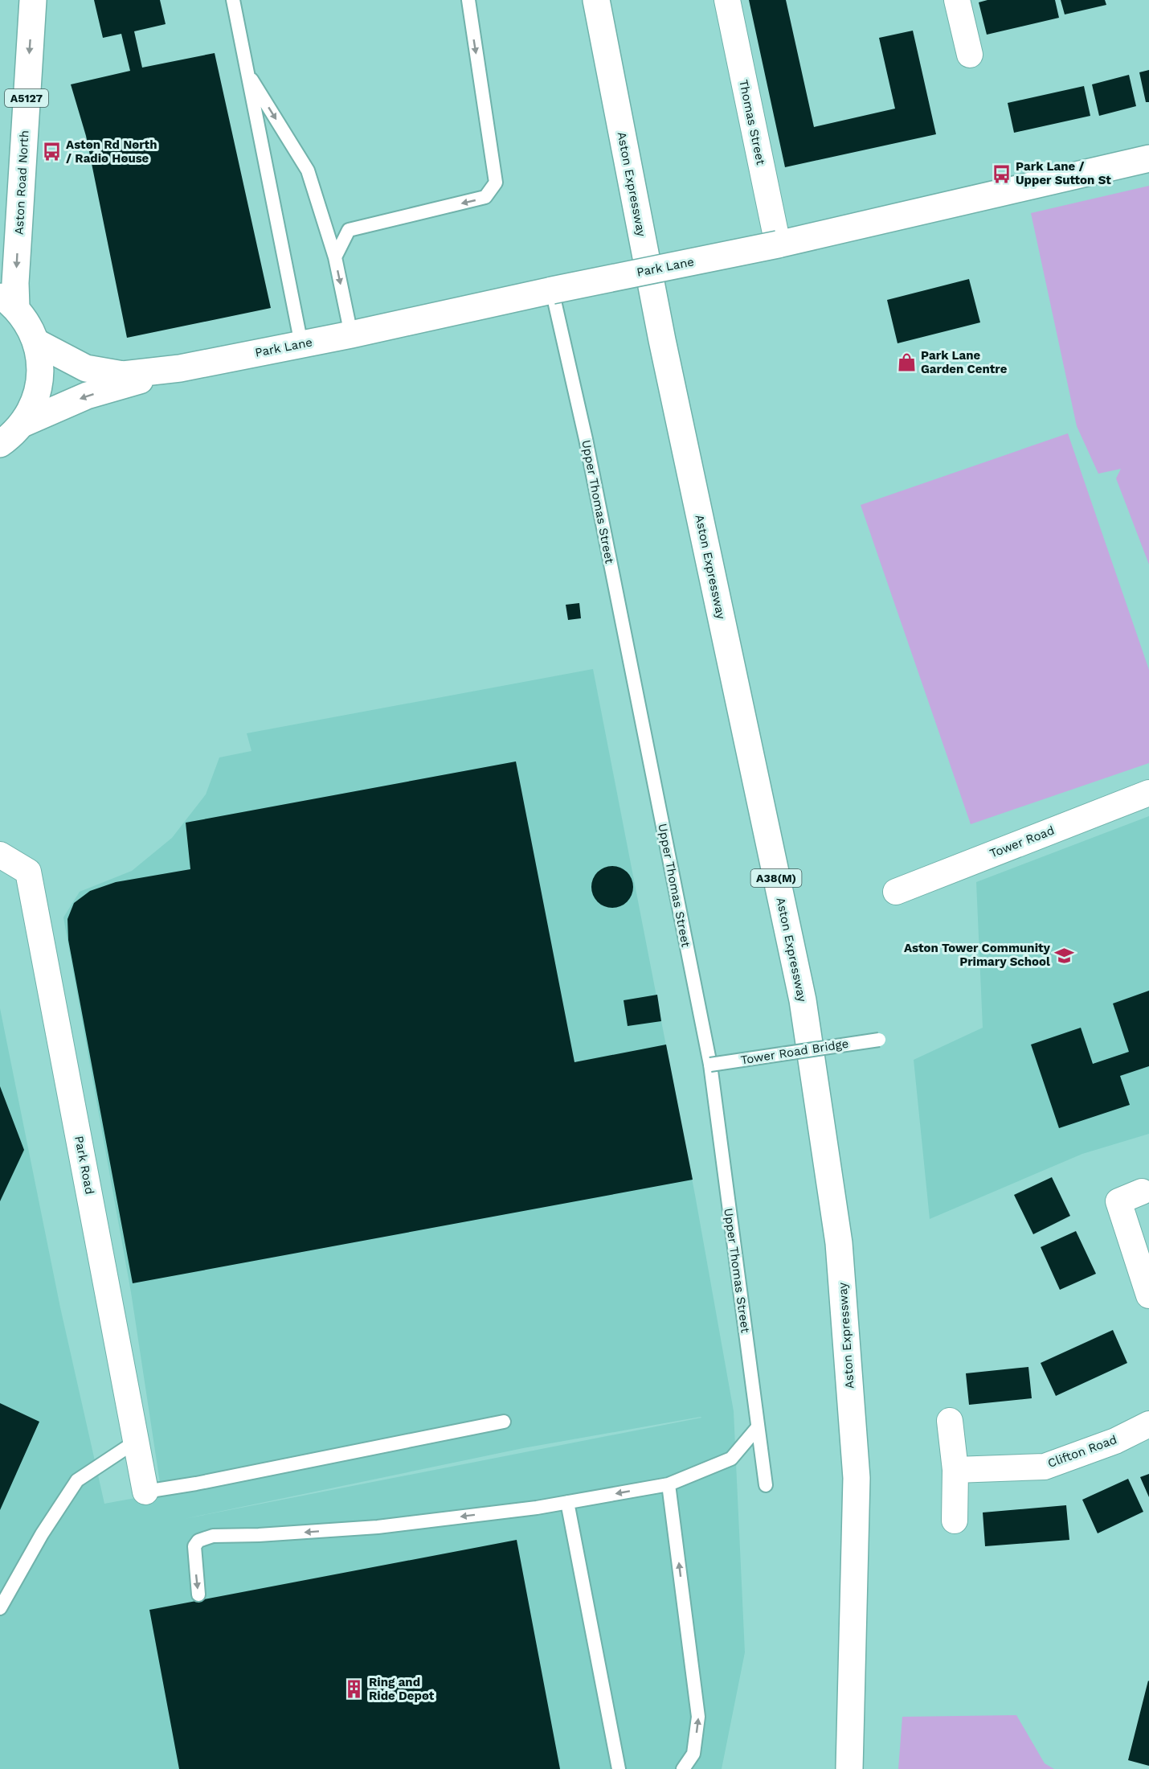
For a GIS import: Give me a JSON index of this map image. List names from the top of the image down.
{
  "streets": {
    "main road": [
      "A5127",
      "Aston Road North",
      "Aston Expressway",
      "Park Lane",
      "A38(M)"
    ],
    "street": [
      "Thomas Street",
      "Tower Road",
      "Park Road",
      "Clifton Road"
    ],
    "lane": ["Upper Thomas Street", "Tower Road Bridge"]
  },
  "crossings": [
    ["Thomas Street", "Park Lane"],
    ["Park Lane", "Upper Thomas Street"],
    ["Upper Thomas Street", "Tower Road Bridge"]
  ],
  "one_way": ["Aston Road North"],
  "places": {
    "bus stop": ["Aston Rd North / Radio House", "Park Lane / Upper Sutton St"],
    "shop": ["Park Lane Garden Centre"],
    "school or university": ["Aston Tower Community Primary School"],
    "building": ["Ring and Ride Depot"]
  }
}
